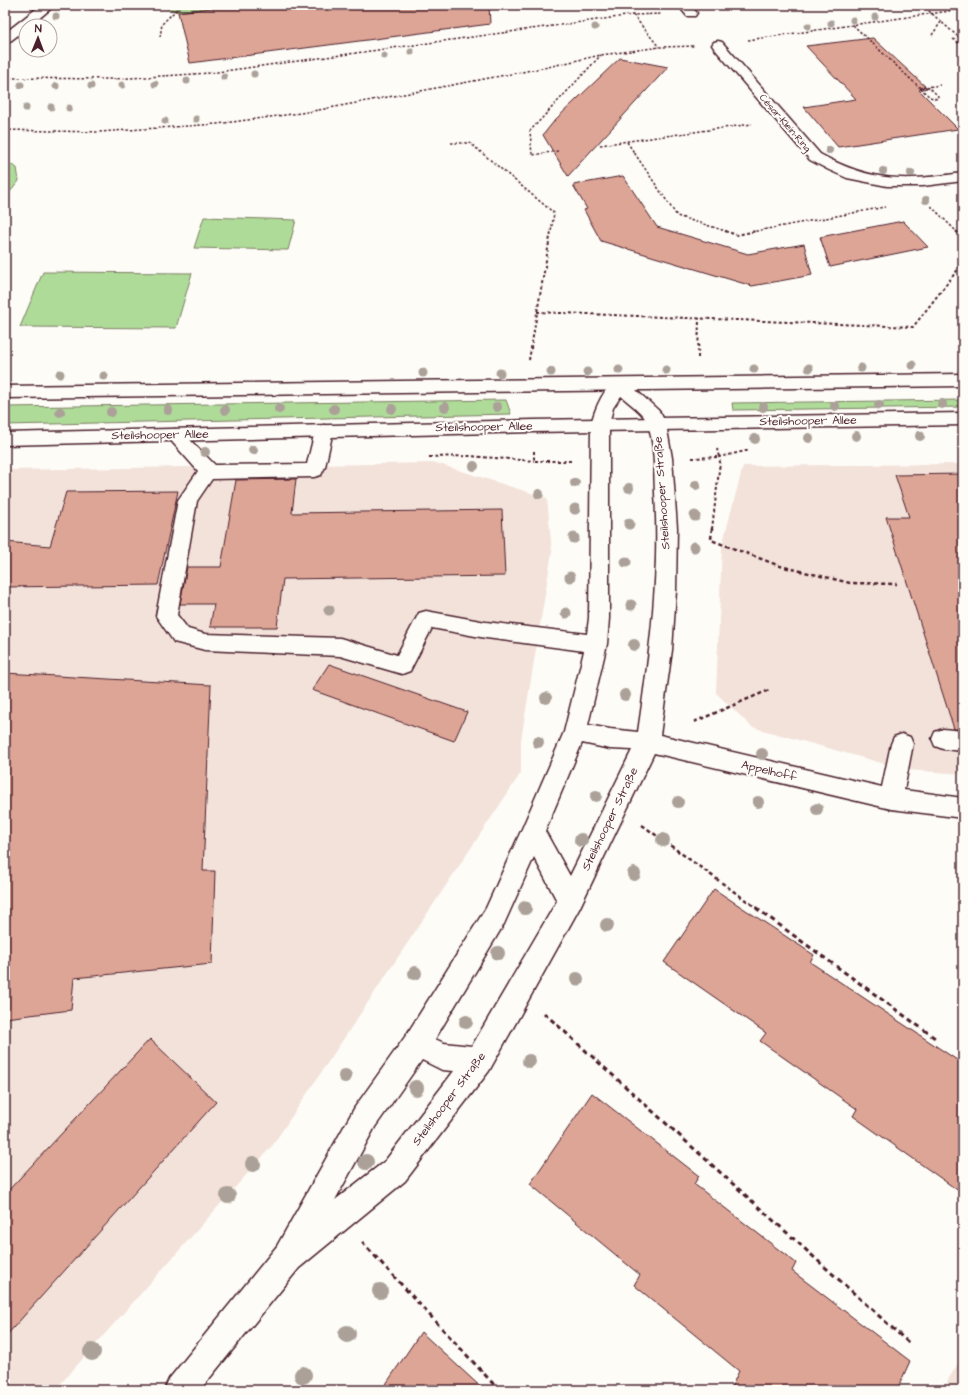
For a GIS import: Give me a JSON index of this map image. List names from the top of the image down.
{
  "streets": {
    "street": [
      "César-Klein-Ring",
      "Steilshooper Allee",
      "Steilshooper Straße",
      "Appelhoff"
    ]
  },
  "crossings": [
    ["Steilshooper Allee", "Steilshooper Straße"],
    ["Steilshooper Straße", "Appelhoff"]
  ],
  "north": "top"
}
